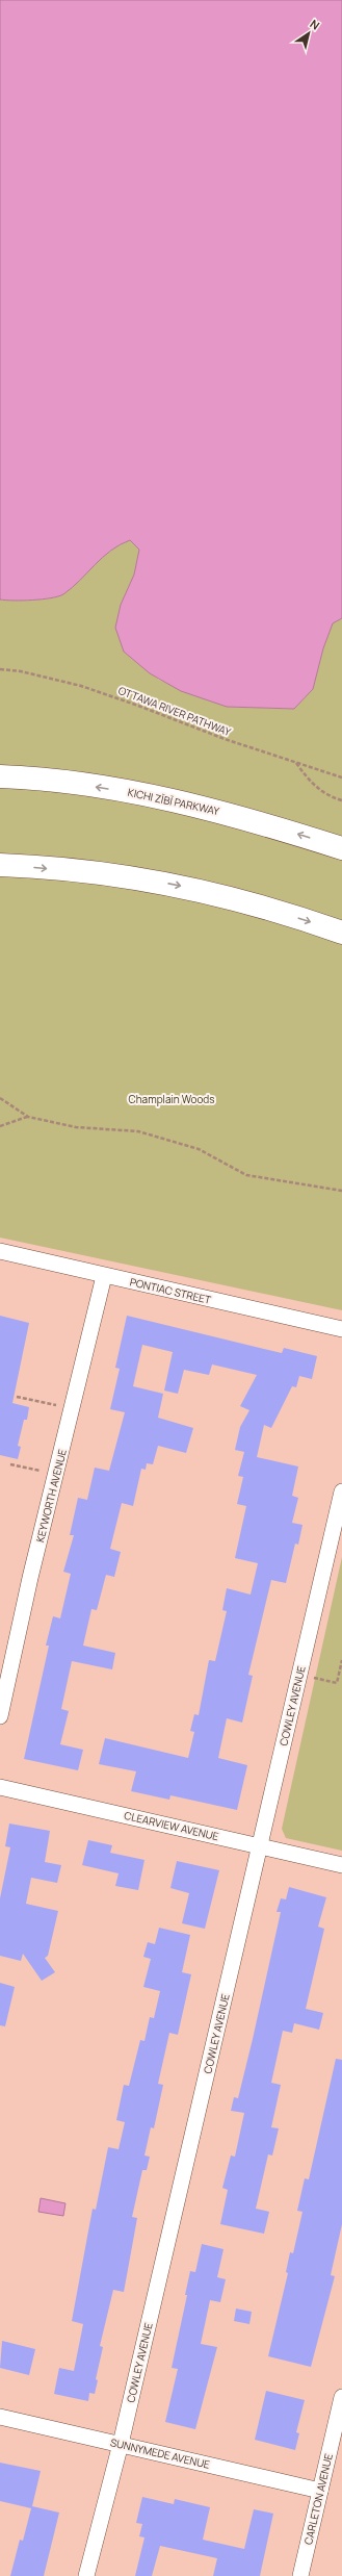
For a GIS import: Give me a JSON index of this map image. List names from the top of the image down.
{
  "streets": {
    "highway": ["KICHI ZĪBĪ PARKWAY"],
    "street": [
      "PONTIAC STREET",
      "KEYWORTH AVENUE",
      "COWLEY AVENUE",
      "CLEARVIEW AVENUE",
      "SUNNYMEDE AVENUE",
      "CARLETON AVENUE"
    ],
    "path": ["OTTAWA RIVER PATHWAY"]
  },
  "crossings": [
    ["PONTIAC STREET", "KEYWORTH AVENUE"],
    ["COWLEY AVENUE", "CLEARVIEW AVENUE"],
    ["COWLEY AVENUE", "SUNNYMEDE AVENUE"],
    ["SUNNYMEDE AVENUE", "CARLETON AVENUE"]
  ],
  "parks": ["Champlain Woods"],
  "north": "top right"
}
